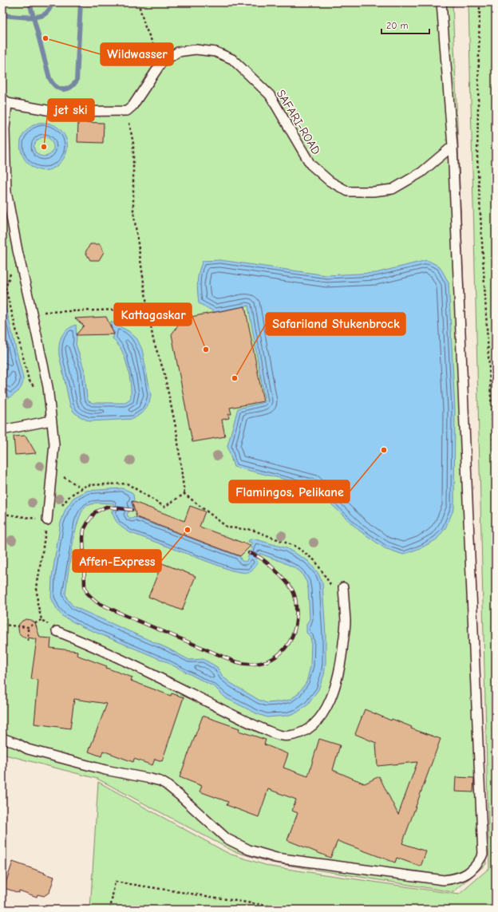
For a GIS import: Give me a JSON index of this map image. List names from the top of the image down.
{
  "streets": {
    "lane": ["SAFARI-ROAD"]
  },
  "places": [
    "Wildwasser",
    "jet ski",
    "Kattagaskar",
    "Safariland Stukenbrock",
    "Flamingos, Pelikane",
    "Affen-Express"
  ],
  "scale_bar": "20 m"
}
